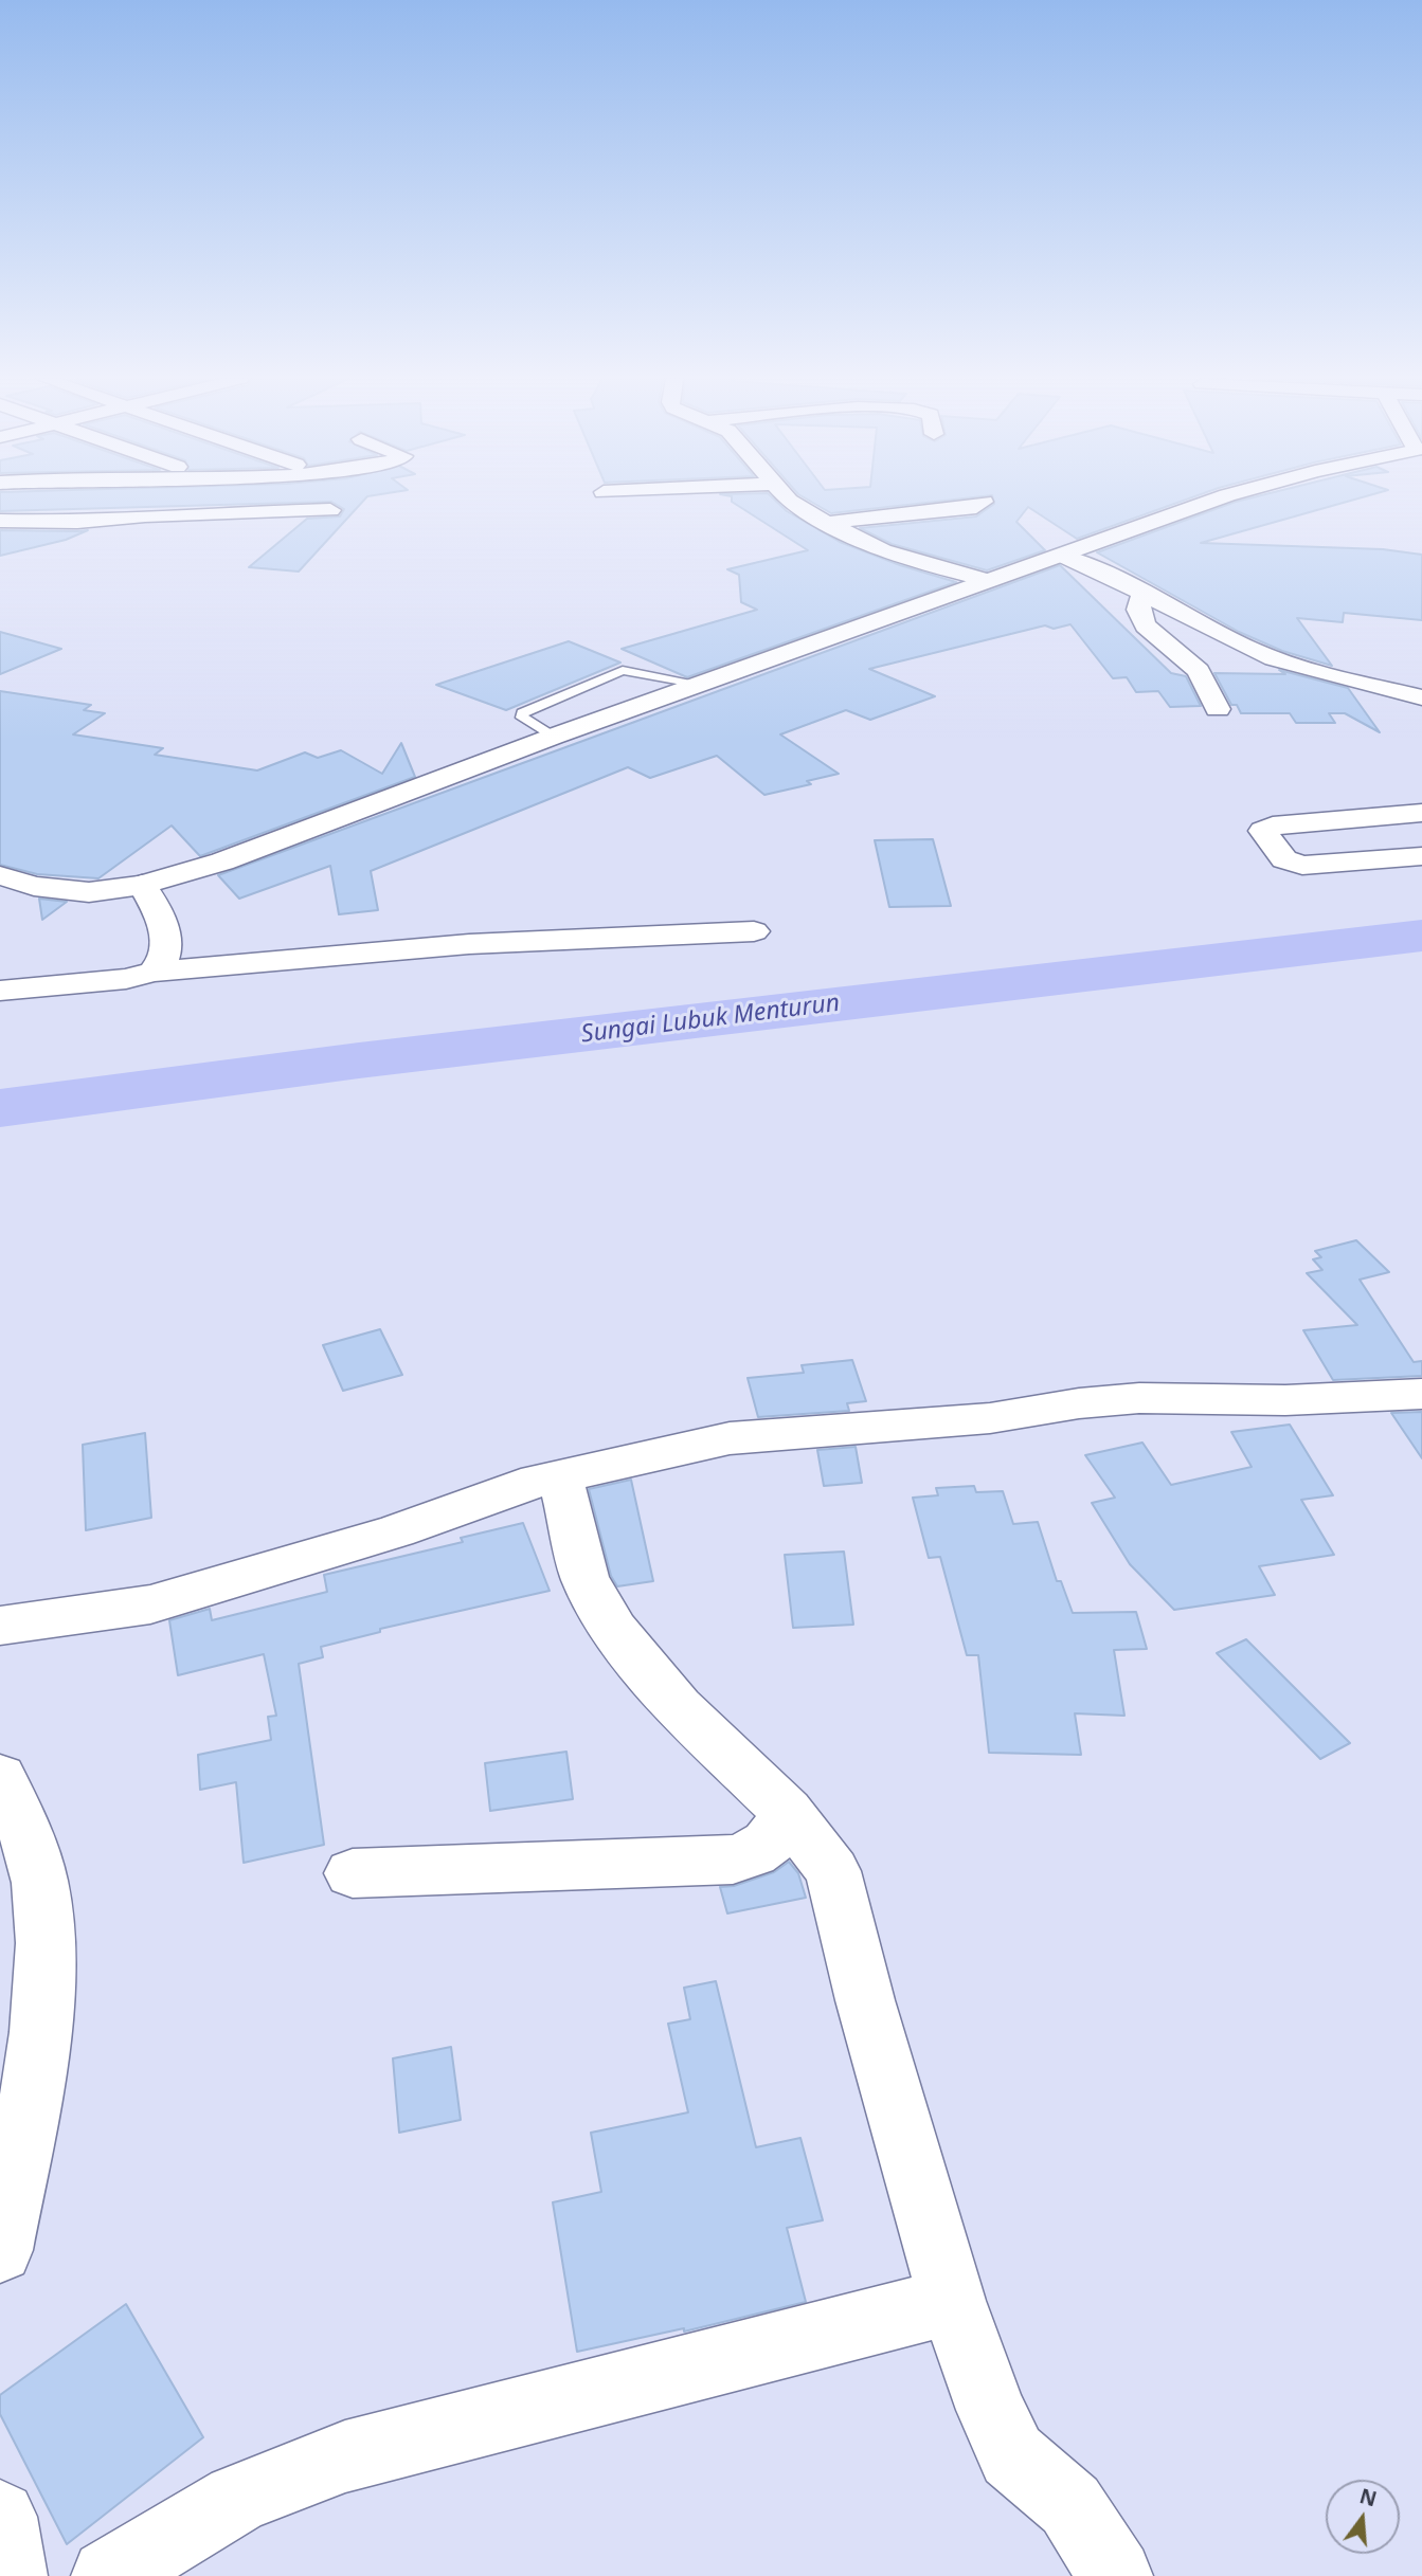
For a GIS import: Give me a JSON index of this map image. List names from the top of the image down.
{
  "water": ["Sungai Lubuk Menturun"],
  "north": "top"
}
